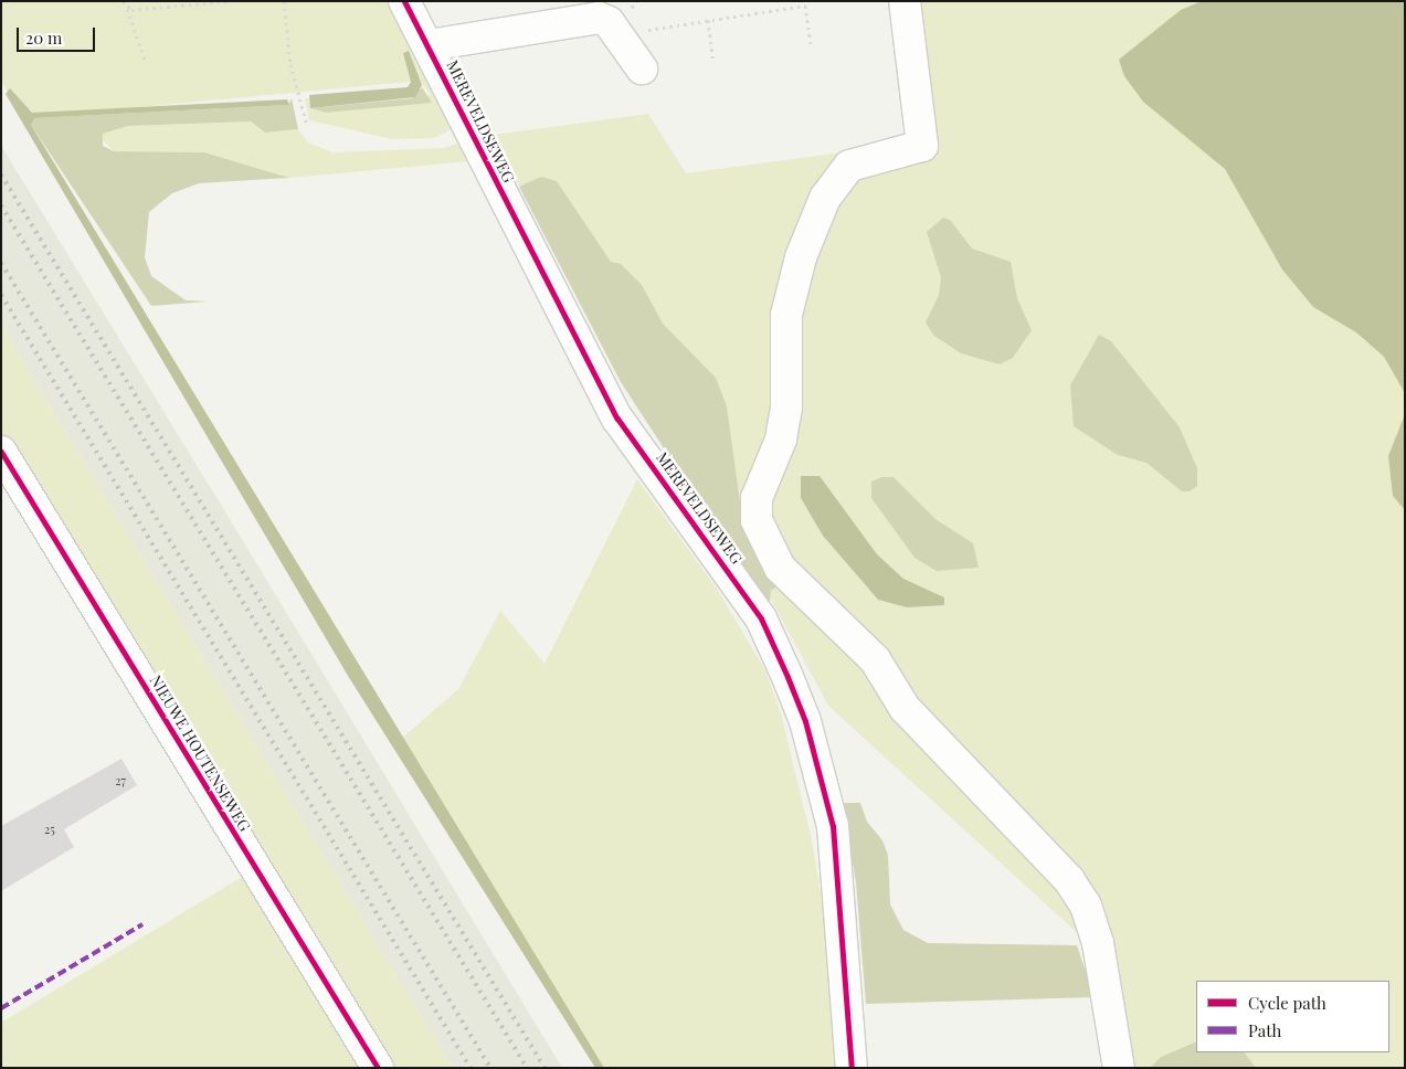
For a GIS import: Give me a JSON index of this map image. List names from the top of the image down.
{
  "streets": {
    "street": ["MEREVELDSEWEG", "NIEUWE HOUTENSEWEG"]
  },
  "house_numbers": ["27", "25"],
  "legend": ["Cycle path", "Path"],
  "scale_bar": "20 m"
}
